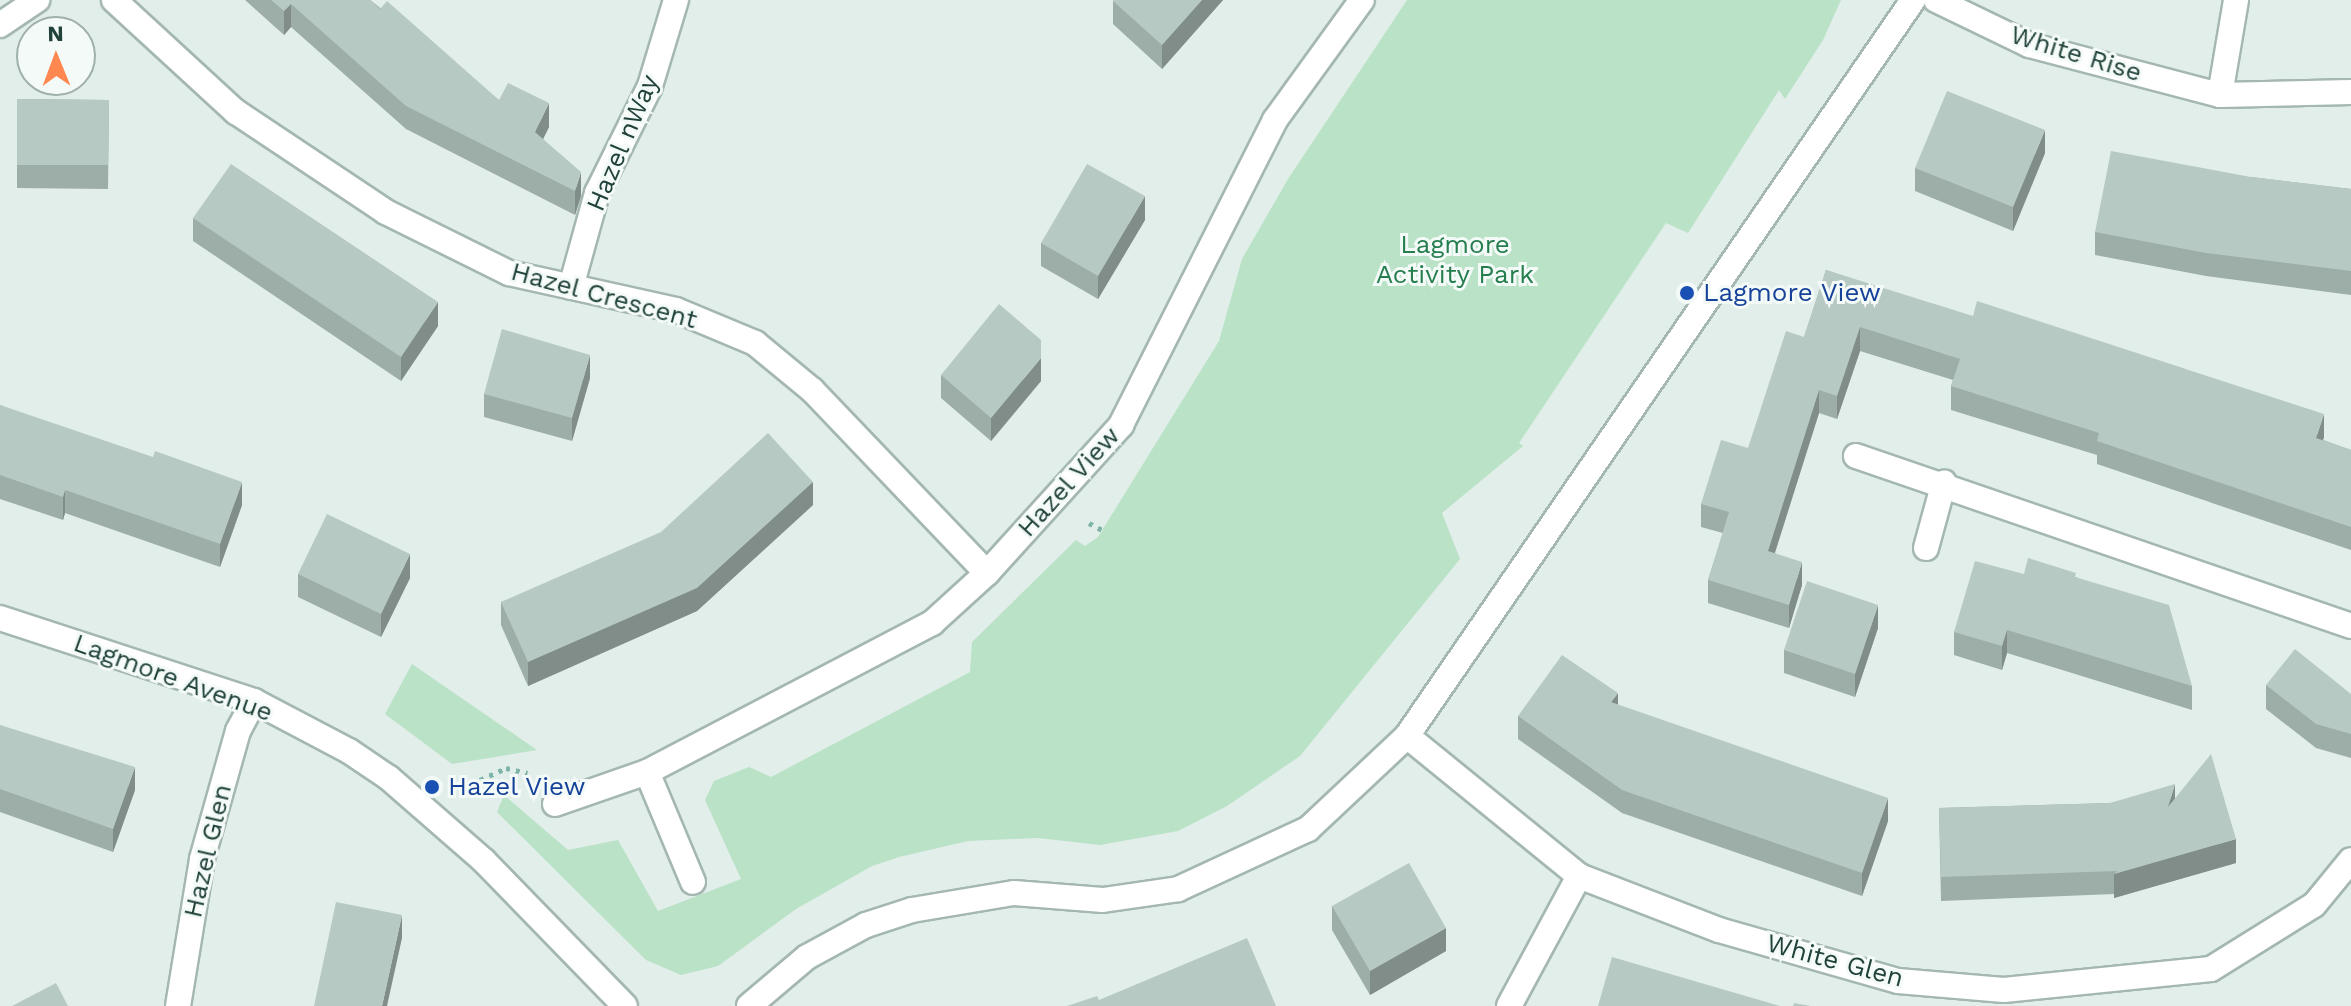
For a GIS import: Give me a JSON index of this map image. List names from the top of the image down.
{
  "streets": {
    "street": [
      "White Rise",
      "Hazel nWay",
      "Hazel Crescent",
      "Hazel View",
      "Lagmore Avenue",
      "Hazel Glen",
      "White Glen"
    ]
  },
  "crossings": [
    ["Hazel nWay", "Hazel Crescent"],
    ["Hazel Crescent", "Hazel View"],
    ["Lagmore Avenue", "Hazel Glen"]
  ],
  "parks": ["Lagmore Activity Park"],
  "places": ["Lagmore View", "Hazel View"],
  "north": "top"
}
